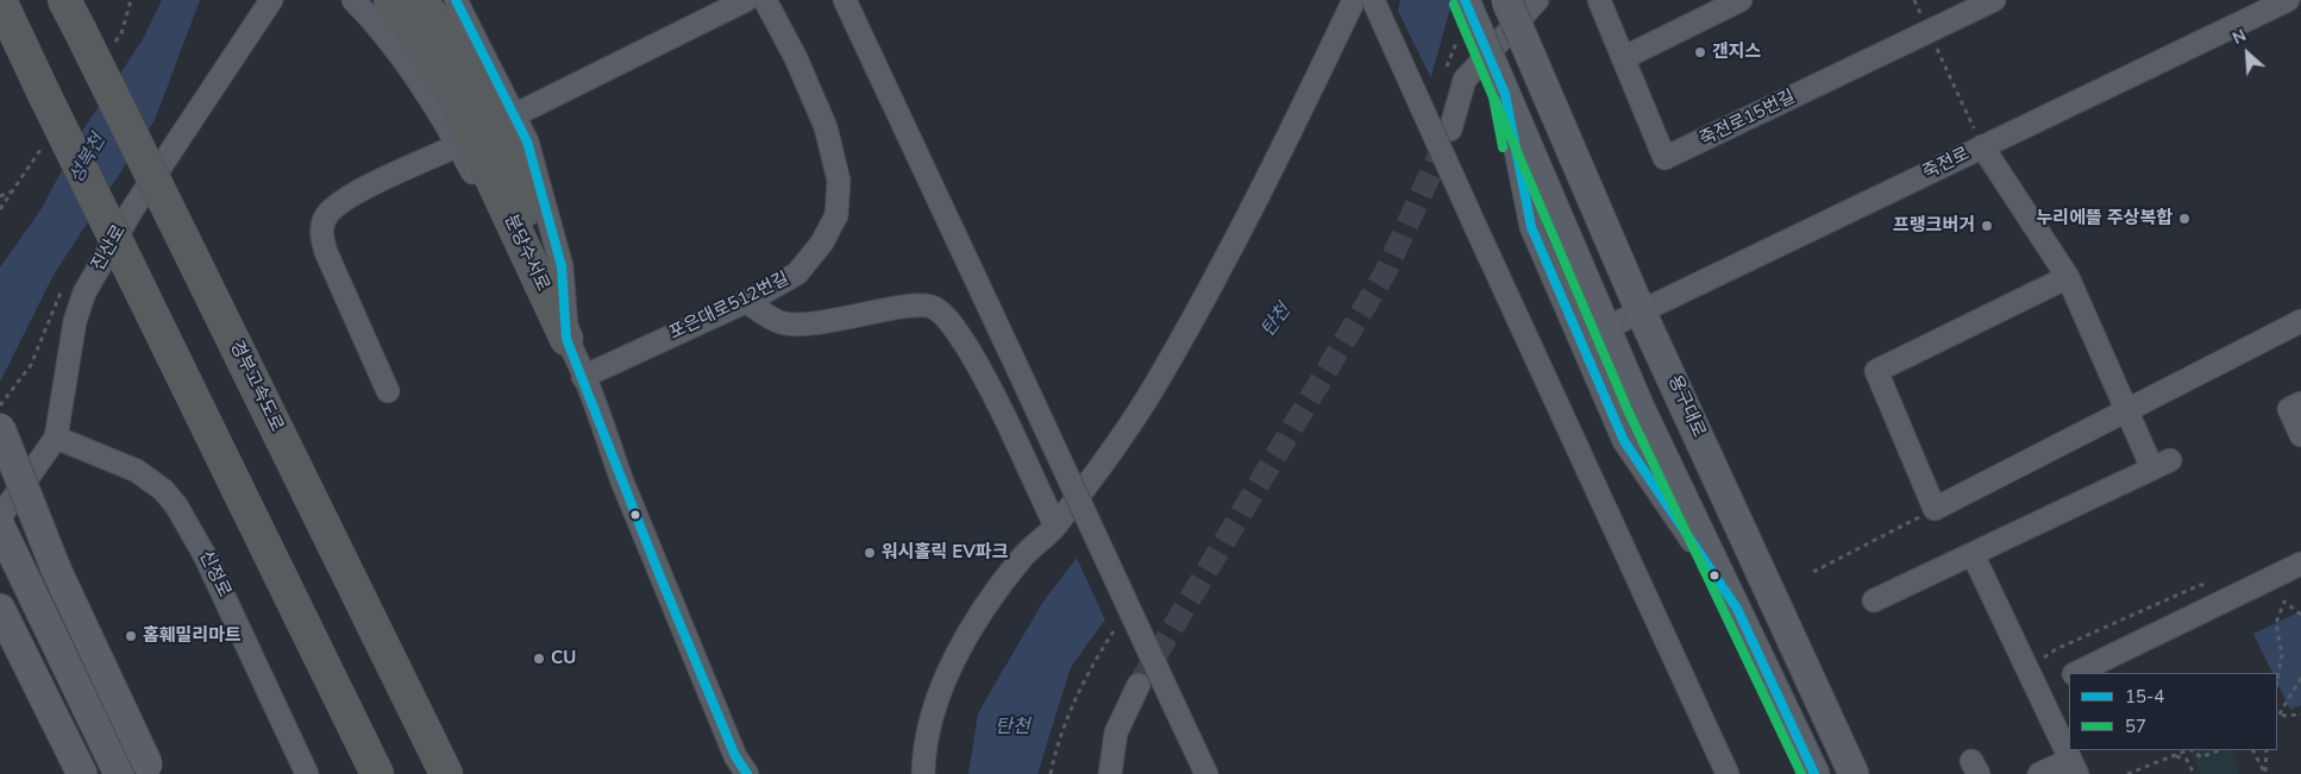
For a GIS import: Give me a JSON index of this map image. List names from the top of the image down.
{
  "streets": {
    "highway": ["분당수서로", "경부고속도로"],
    "main road": ["용구대로"],
    "street": [
      "죽전로15번길",
      "죽전로",
      "진산로",
      "포은대로512번길",
      "신정로"
    ]
  },
  "crossings": [
    ["죽전로", "용구대로"],
    ["진산로", "신정로"]
  ],
  "water": ["성복천", "탄천"],
  "places": [
    "갠지스",
    "누리에뜰 주상복합",
    "프랭크버거",
    "워시홀릭 EV파크",
    "홈훼밀리마트",
    "CU"
  ],
  "lines": ["transit line 15-4", "transit line 57"],
  "legend": ["15-4", "57"],
  "north": "top left"
}
